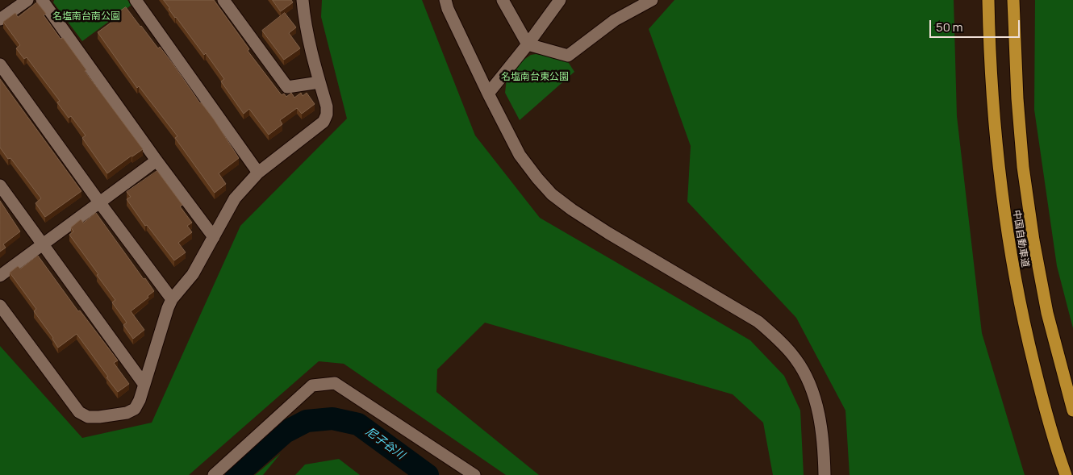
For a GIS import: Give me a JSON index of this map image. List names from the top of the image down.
{
  "streets": {
    "highway": ["中国自動車道"]
  },
  "water": ["尼子谷川"],
  "parks": ["名塩南台南公園", "名塩南台東公園"],
  "scale_bar": "50 m"
}
